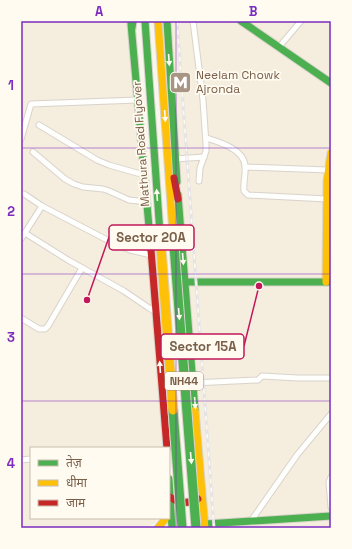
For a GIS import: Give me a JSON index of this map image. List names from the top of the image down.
{
  "streets": {
    "main road": ["Mathura Road Flyover", "NH44"]
  },
  "places": {
    "metro station": ["Neelam Chowk Ajronda"],
    "other": ["Sector 15A", "Sector 20A"]
  },
  "legend": ["तेज़", "धीमा", "जाम"],
  "grid": {
    "columns": ["A", "B"],
    "rows": [
      "1",
      "2",
      "3",
      "4"
    ]
  }
}
